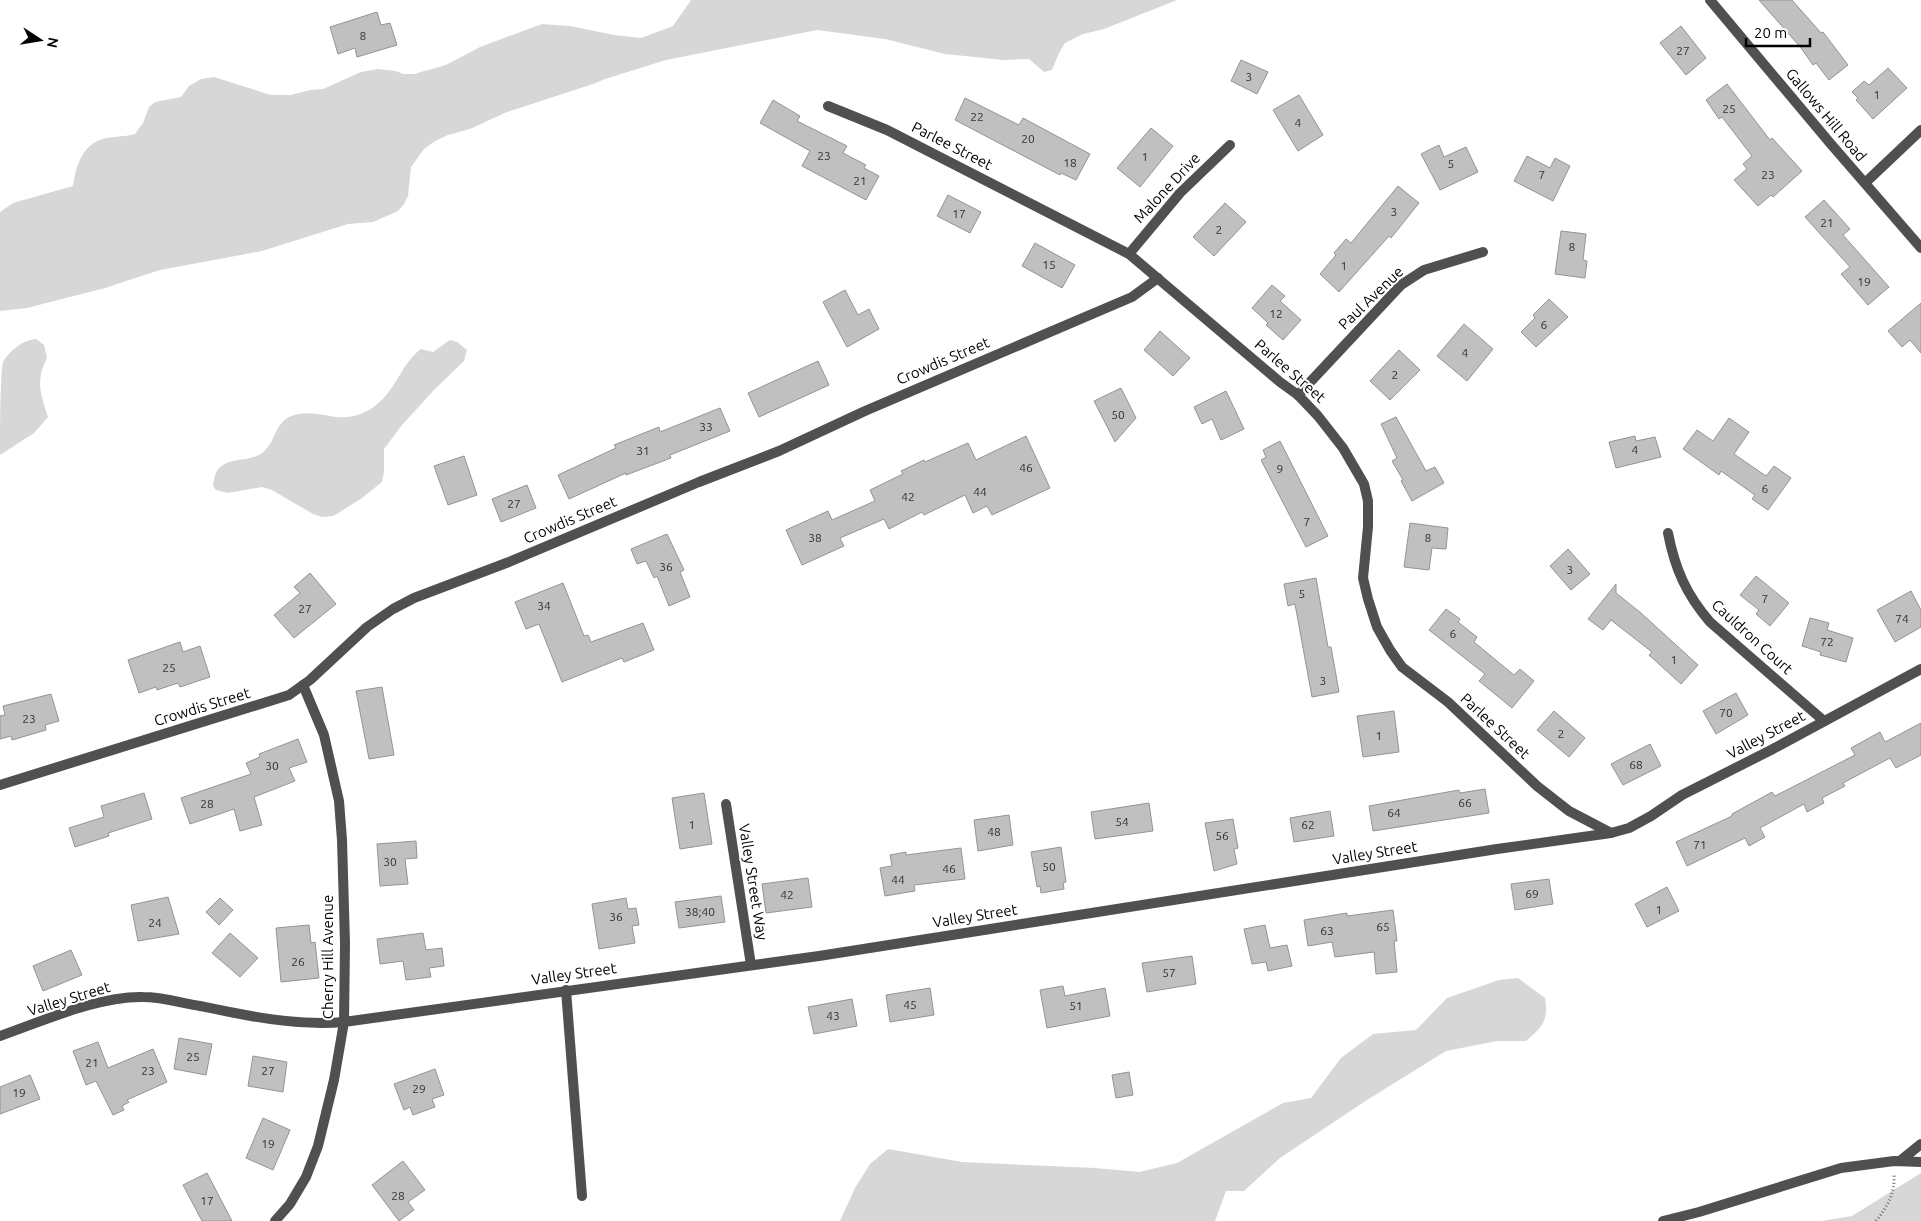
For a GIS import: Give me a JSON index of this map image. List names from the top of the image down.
{
  "streets": {
    "street": [
      "Gallows Hill Road",
      "Parlee Street",
      "Malone Drive",
      "Paul Avenue",
      "Crowdis Street",
      "Cauldron Court",
      "Valley Street",
      "Valley Street Way",
      "Cherry Hill Avenue"
    ]
  },
  "crossings": [
    ["Parlee Street", "Malone Drive"],
    ["Parlee Street", "Paul Avenue"],
    ["Parlee Street", "Crowdis Street"],
    ["Parlee Street", "Valley Street"],
    ["Crowdis Street", "Cherry Hill Avenue"],
    ["Cauldron Court", "Valley Street"],
    ["Valley Street", "Valley Street Way"],
    ["Valley Street", "Cherry Hill Avenue"]
  ],
  "house_numbers": [
    "8",
    "27",
    "3",
    "1",
    "25",
    "22",
    "4",
    "20",
    "23",
    "1",
    "18",
    "5",
    "7",
    "23",
    "21",
    "3",
    "17",
    "21",
    "2",
    "8",
    "15",
    "1",
    "19",
    "12",
    "6",
    "4",
    "2",
    "50",
    "33",
    "4",
    "31",
    "46",
    "9",
    "6",
    "44",
    "42",
    "27",
    "7",
    "38",
    "8",
    "36",
    "3",
    "5",
    "7",
    "34",
    "27",
    "74",
    "6",
    "72",
    "1",
    "25",
    "3",
    "70",
    "23",
    "2",
    "1",
    "68",
    "30",
    "66",
    "28",
    "64",
    "54",
    "1",
    "62",
    "48",
    "56",
    "71",
    "30",
    "50",
    "46",
    "44",
    "69",
    "42",
    "1",
    "38;40",
    "36",
    "24",
    "65",
    "63",
    "26",
    "57",
    "45",
    "51",
    "43",
    "25",
    "21",
    "23",
    "27",
    "29",
    "19",
    "19",
    "28",
    "17"
  ],
  "scale_bar": "20 m",
  "north": "right"
}
